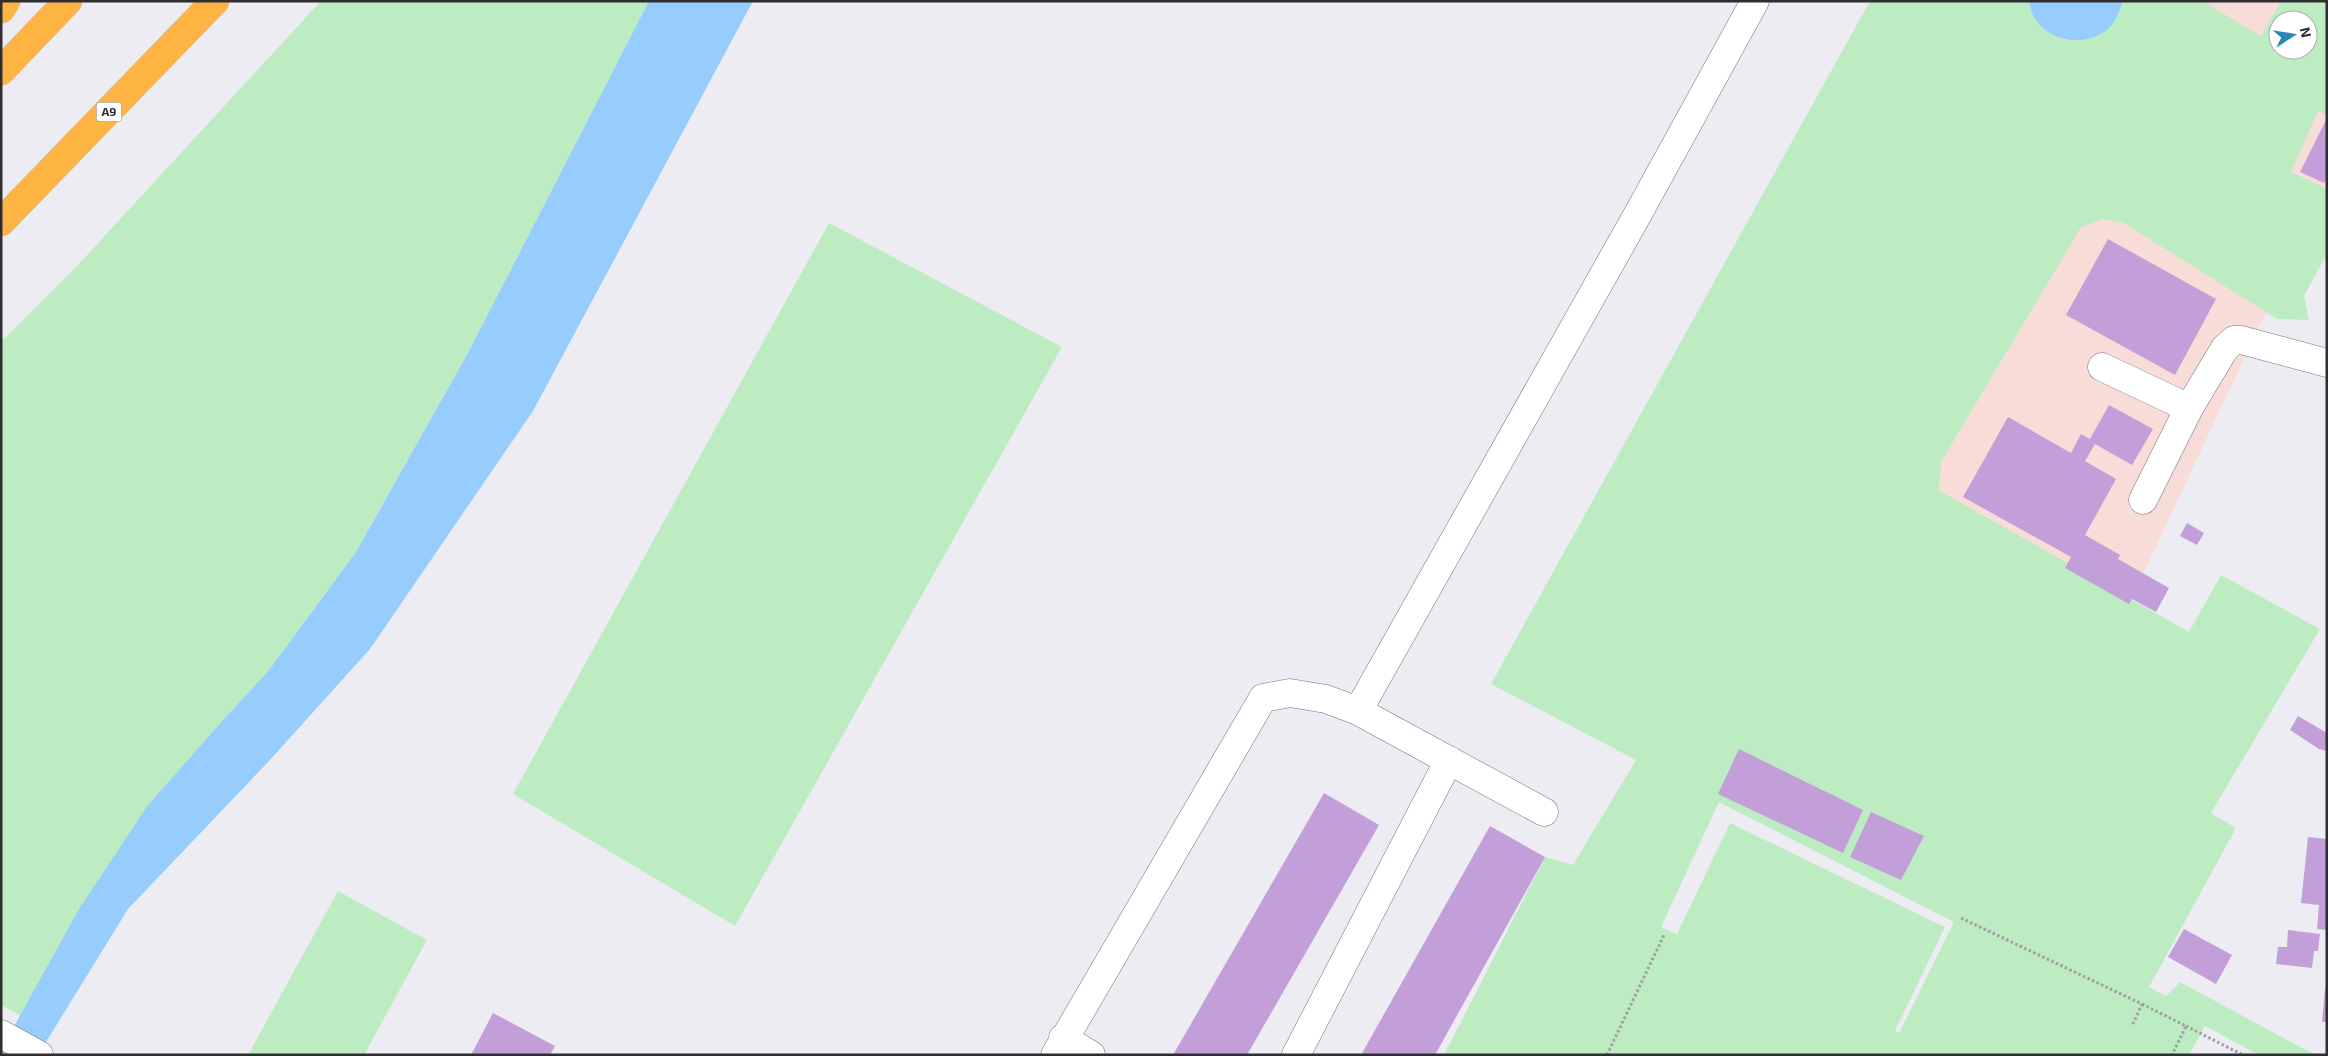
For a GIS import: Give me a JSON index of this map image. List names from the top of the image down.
{
  "streets": {
    "highway": ["A9"]
  },
  "north": "right"
}
